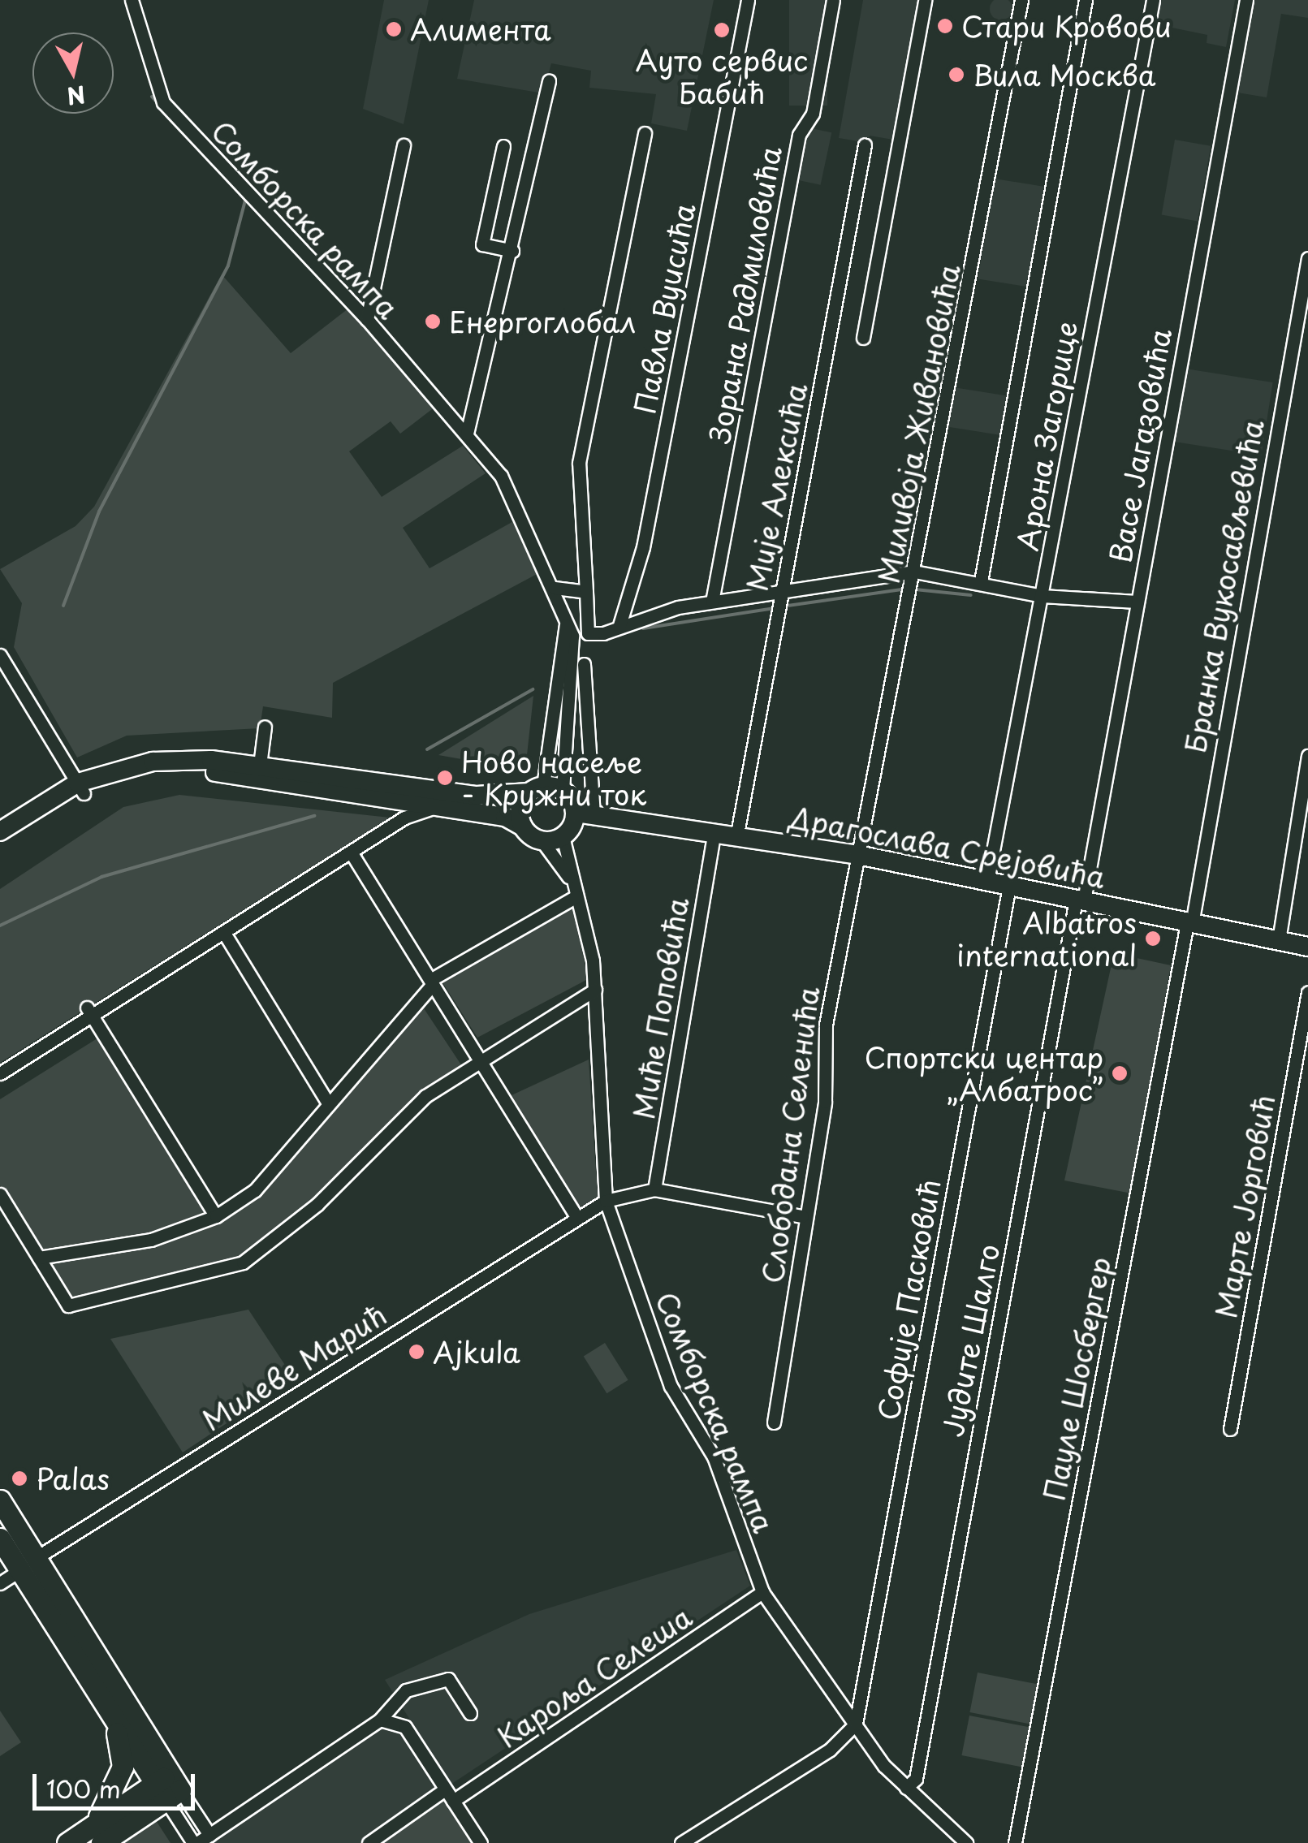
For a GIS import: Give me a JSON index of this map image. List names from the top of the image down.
{
  "streets": {
    "street": [
      "Сомборска рампа",
      "Зорана Радмиловића",
      "Павла Вуисића",
      "Миливоја Живановића",
      "Арона Загорице",
      "Васе Јагазовића",
      "Мије Алексића",
      "Бранка Вукосављевића",
      "Драгослава Срејовића",
      "Миће Поповића",
      "Слободана Селенића",
      "Марте Јорговић",
      "Софије Пасковић",
      "Јудите Шалго",
      "Милеве Марић",
      "Пауле Шосбергер",
      "Кароља Селеша"
    ]
  },
  "crossings": [
    ["Сомборска рампа", "Драгослава Срејовића"],
    ["Сомборска рампа", "Софије Пасковић"],
    ["Сомборска рампа", "Јудите Шалго"],
    ["Сомборска рампа", "Милеве Марић"],
    ["Сомборска рампа", "Кароља Селеша"],
    ["Миливоја Живановића", "Драгослава Срејовића"],
    ["Миливоја Живановића", "Слободана Селенића"],
    ["Арона Загорице", "Драгослава Срејовића"],
    ["Васе Јагазовића", "Драгослава Срејовића"],
    ["Васе Јагазовића", "Јудите Шалго"],
    ["Мије Алексића", "Драгослава Срејовића"],
    ["Бранка Вукосављевића", "Драгослава Срејовића"],
    ["Бранка Вукосављевића", "Пауле Шосбергер"],
    ["Драгослава Срејовића", "Миће Поповића"],
    ["Драгослава Срејовића", "Слободана Селенића"],
    ["Драгослава Срејовића", "Софије Пасковић"],
    ["Драгослава Срејовића", "Јудите Шалго"],
    ["Драгослава Срејовића", "Пауле Шосбергер"],
    ["Миће Поповића", "Милеве Марић"],
    ["Слободана Селенића", "Милеве Марић"]
  ],
  "places": [
    "Стари Кровови",
    "Алимента",
    "Ауто сервис Бабић",
    "Вила Москва",
    "Енергоглобал",
    "Ново насеље - Кружни ток",
    "Albatros international",
    "Спортски центар „Албатрос”",
    "Ajkula",
    "Palas"
  ],
  "scale_bar": "100 m",
  "north": "bottom"
}
